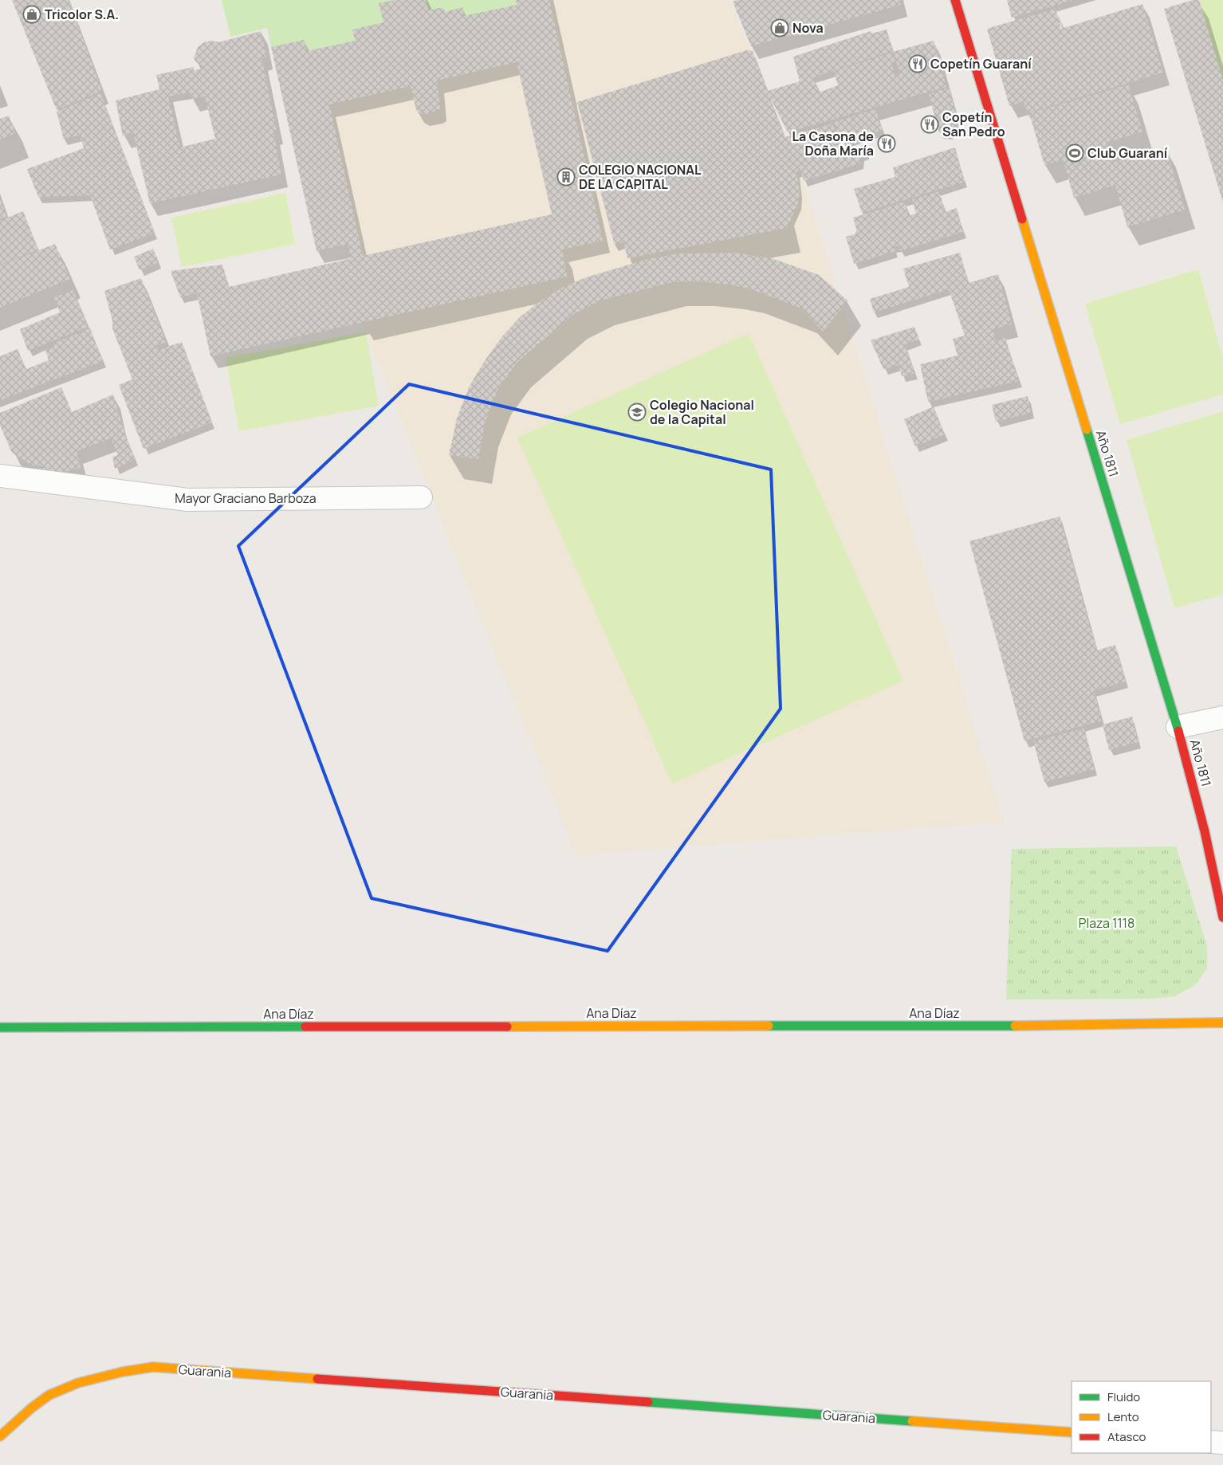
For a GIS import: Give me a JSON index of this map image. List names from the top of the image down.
{
  "streets": {
    "main road": ["Año 1811", "Ana Díaz", "Guarania"],
    "street": ["Mayor Graciano Barboza"]
  },
  "parks": ["Plaza 1118"],
  "places": {
    "shop": ["Tricolor S.A.", "Nova"],
    "restaurant": ["Copetín Guaraní", "Copetín San Pedro", "La Casona de Doña María"],
    "sports": ["Club Guaraní"],
    "building": ["COLEGIO NACIONAL DE LA CAPITAL"],
    "school or university": ["Colegio Nacional de la Capital"]
  },
  "legend": ["Fluido", "Lento", "Atasco"]
}
